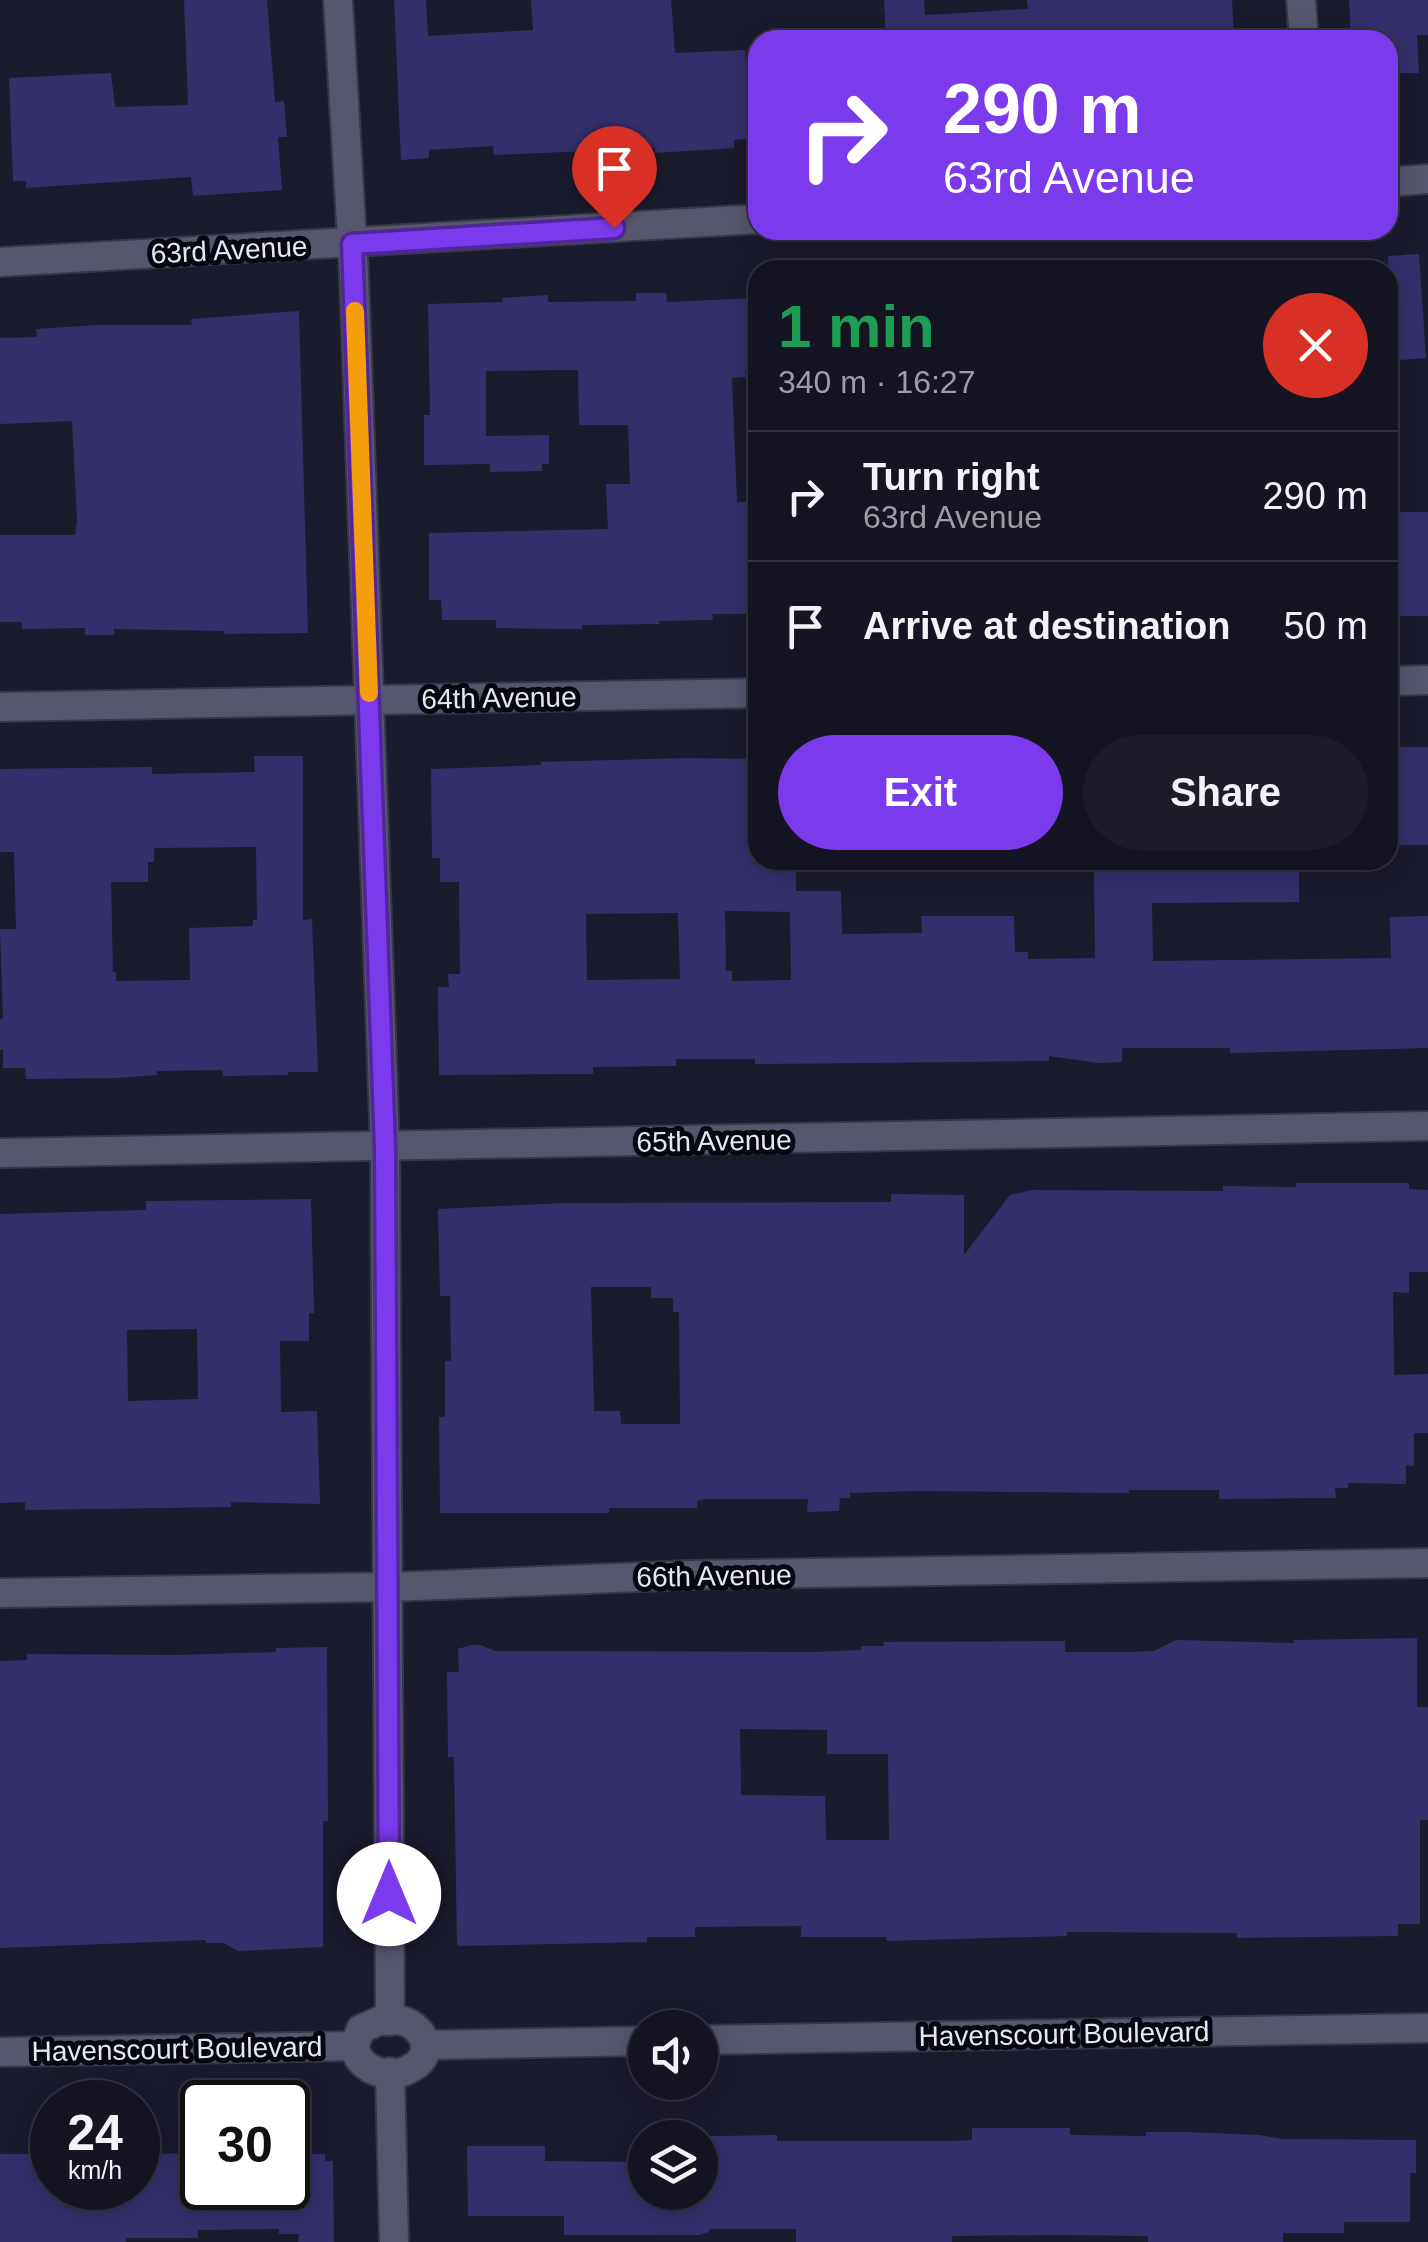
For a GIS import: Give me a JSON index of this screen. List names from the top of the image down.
{
  "streets": {
    "street": [
      "63rd Avenue",
      "64th Avenue",
      "65th Avenue",
      "66th Avenue",
      "Havenscourt Boulevard"
    ]
  },
  "page": {
    "turn": ["290 m", "63rd Avenue"],
    "heading": ["1 min", "340 m · 16:27"],
    "list": [
      {
        "name": "Turn right",
        "note": "63rd Avenue",
        "value": "290 m"
      },
      {
        "name": "Arrive at destination",
        "value": "50 m"
      }
    ],
    "buttons": ["Exit", "Share"],
    "speed": "24 km/h",
    "limit": "30"
  }
}
